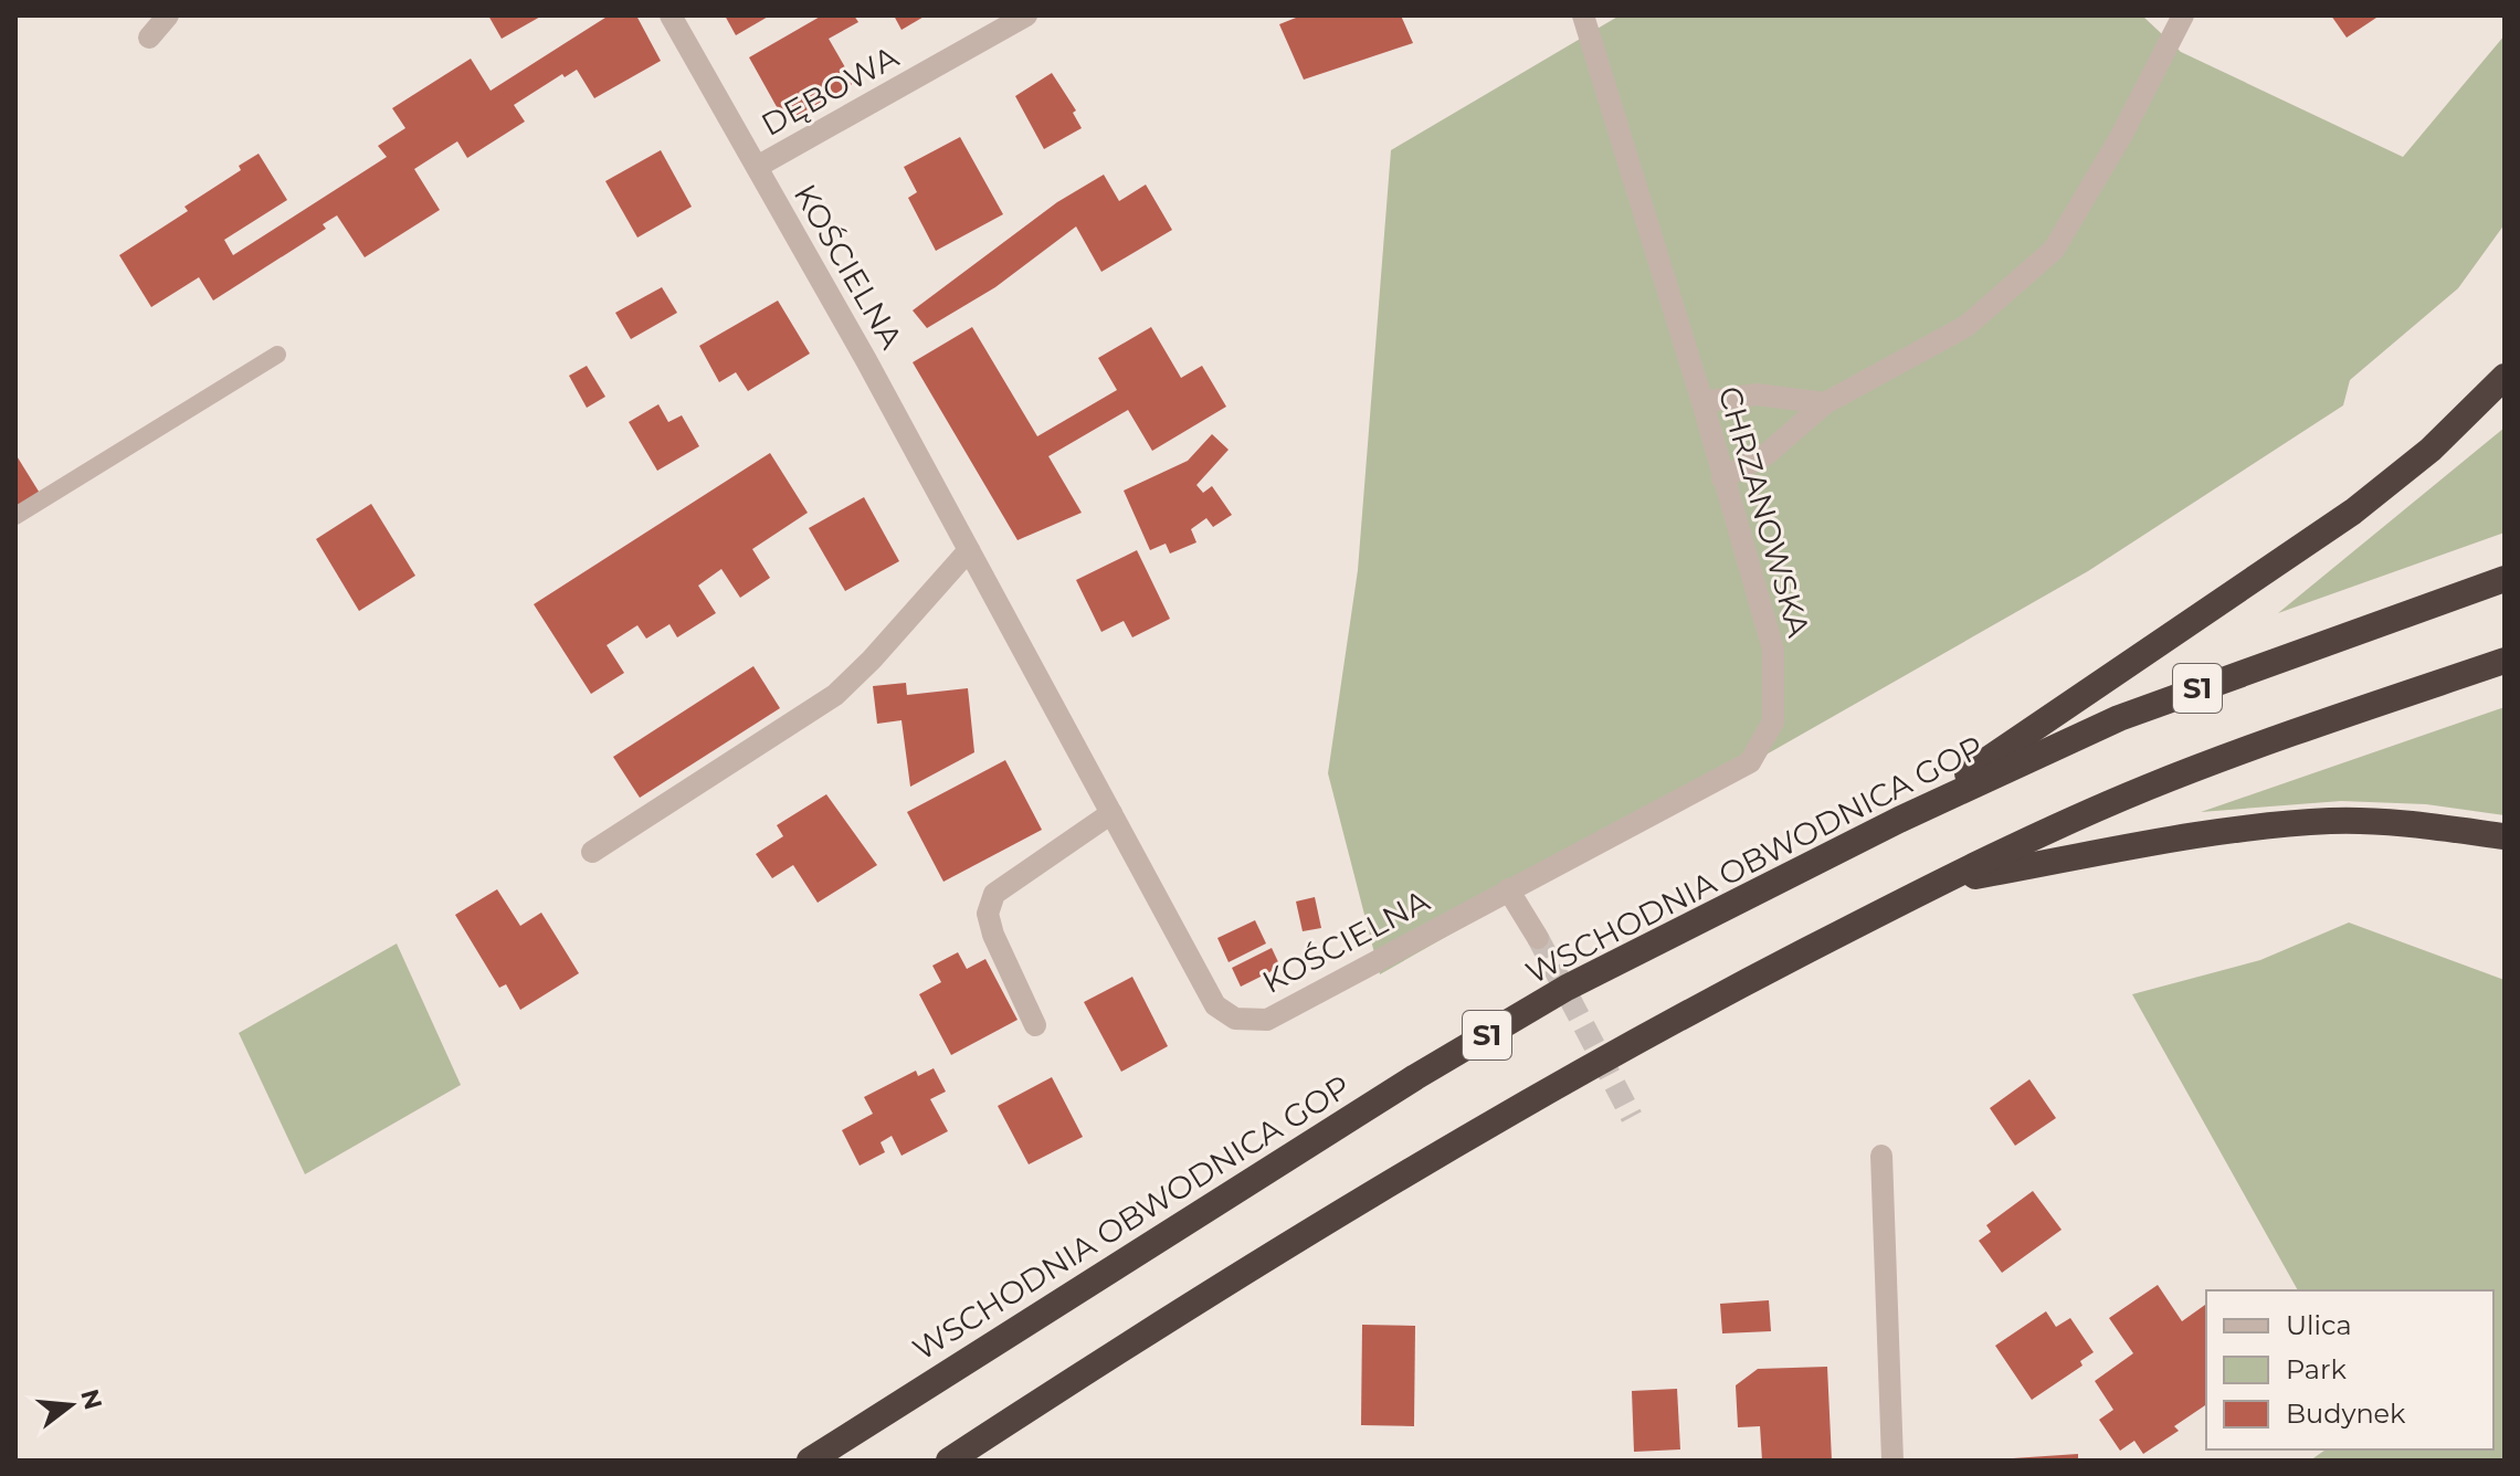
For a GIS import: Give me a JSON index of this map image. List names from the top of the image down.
{
  "streets": {
    "highway": ["S1", "WSCHODNIA OBWODNICA GOP"],
    "street": ["DĘBOWA", "KOŚCIELNA", "CHRZANOWSKA"]
  },
  "crossings": [
    ["DĘBOWA", "KOŚCIELNA"],
    ["KOŚCIELNA", "CHRZANOWSKA"]
  ],
  "legend": ["Ulica", "Park", "Budynek"],
  "north": "right"
}
